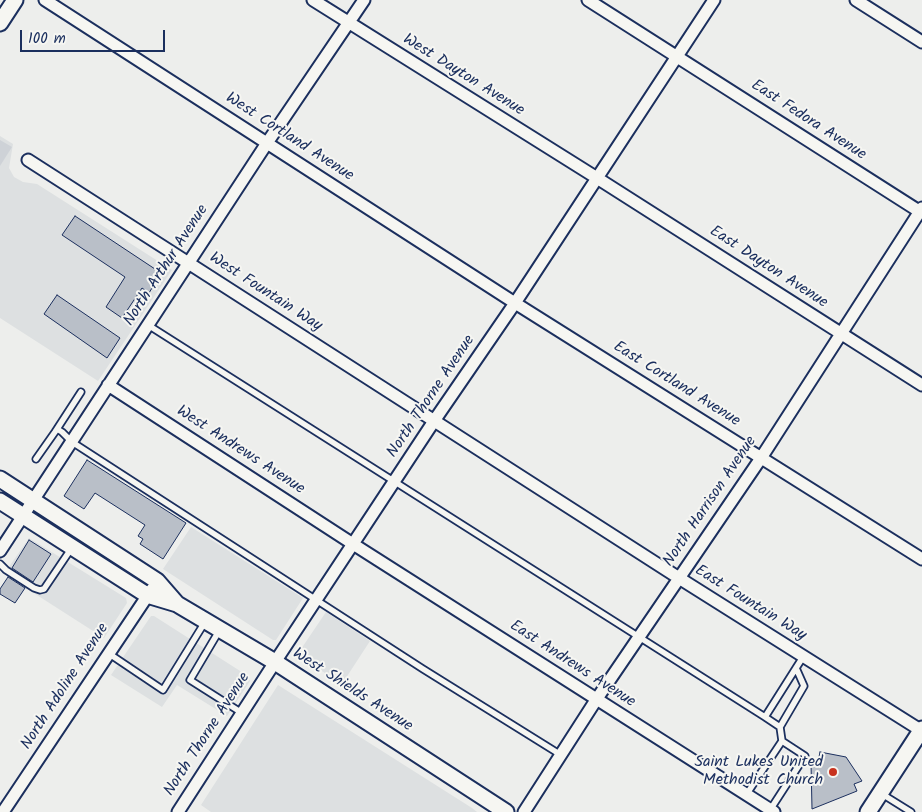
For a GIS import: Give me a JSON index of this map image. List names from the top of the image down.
{
  "streets": {
    "main road": ["West Shields Avenue"],
    "street": [
      "West Dayton Avenue",
      "East Fedora Avenue",
      "West Cortland Avenue",
      "North Arthur Avenue",
      "East Dayton Avenue",
      "West Fountain Way",
      "East Cortland Avenue",
      "North Thorne Avenue",
      "West Andrews Avenue",
      "North Harrison Avenue",
      "East Fountain Way",
      "East Andrews Avenue",
      "North Adoline Avenue"
    ]
  },
  "crossings": [
    ["West Dayton Avenue", "North Arthur Avenue"],
    ["West Dayton Avenue", "East Dayton Avenue"],
    ["West Dayton Avenue", "North Thorne Avenue"],
    ["East Fedora Avenue", "North Thorne Avenue"],
    ["East Fedora Avenue", "North Harrison Avenue"],
    ["West Cortland Avenue", "North Arthur Avenue"],
    ["West Cortland Avenue", "East Cortland Avenue"],
    ["West Cortland Avenue", "North Thorne Avenue"],
    ["North Arthur Avenue", "West Fountain Way"],
    ["North Arthur Avenue", "West Andrews Avenue"],
    ["North Arthur Avenue", "West Shields Avenue"],
    ["East Dayton Avenue", "North Thorne Avenue"],
    ["East Dayton Avenue", "North Harrison Avenue"],
    ["West Fountain Way", "North Thorne Avenue"],
    ["West Fountain Way", "East Fountain Way"],
    ["East Cortland Avenue", "North Thorne Avenue"],
    ["East Cortland Avenue", "North Harrison Avenue"],
    ["North Thorne Avenue", "West Andrews Avenue"],
    ["North Thorne Avenue", "East Fountain Way"],
    ["North Thorne Avenue", "East Andrews Avenue"],
    ["North Thorne Avenue", "West Shields Avenue"],
    ["West Andrews Avenue", "East Andrews Avenue"],
    ["North Harrison Avenue", "East Fountain Way"],
    ["North Harrison Avenue", "East Andrews Avenue"],
    ["North Adoline Avenue", "West Shields Avenue"]
  ],
  "places": ["Saint Lukes United Methodist Church"],
  "scale_bar": "100 m"
}
